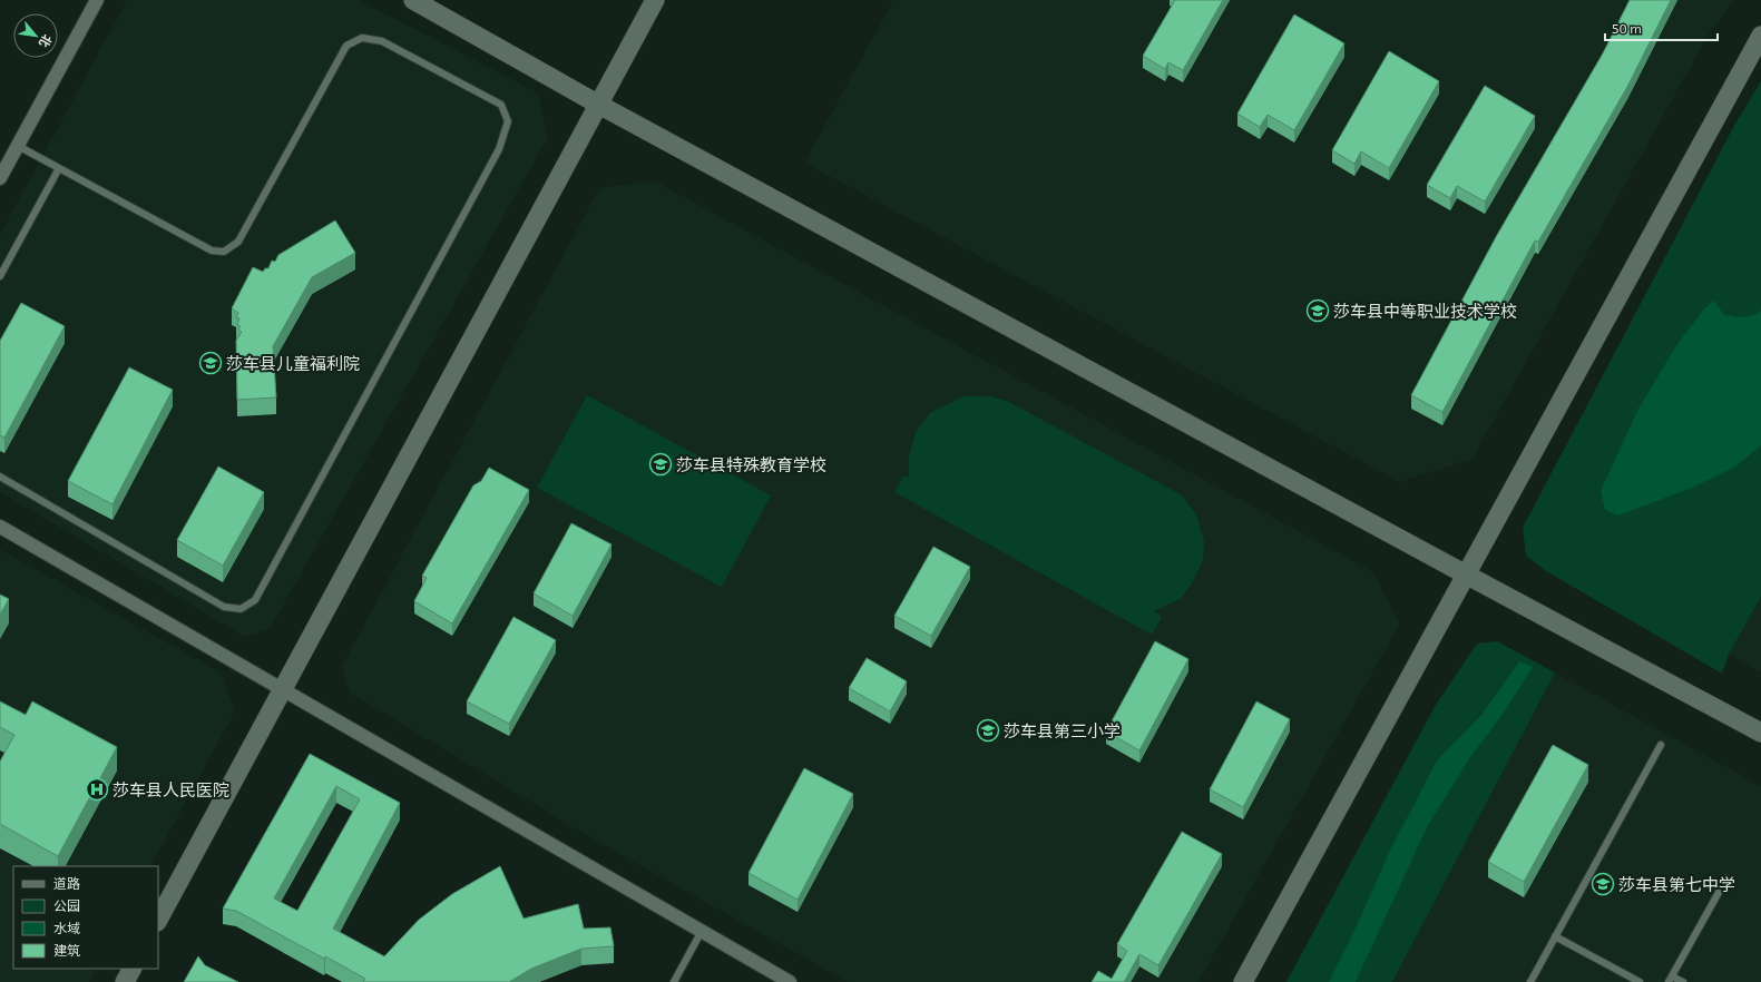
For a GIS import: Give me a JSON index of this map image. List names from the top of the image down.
{
  "places": {
    "school or university": [
      "莎车县中等职业技术学校",
      "莎车县儿童福利院",
      "莎车县特殊教育学校",
      "莎车县第三小学",
      "莎车县第七中学"
    ],
    "hospital": ["莎车县人民医院"]
  },
  "legend": [
    "道路",
    "公园",
    "水域",
    "建筑"
  ],
  "scale_bar": "50 m",
  "north": "bottom right"
}
